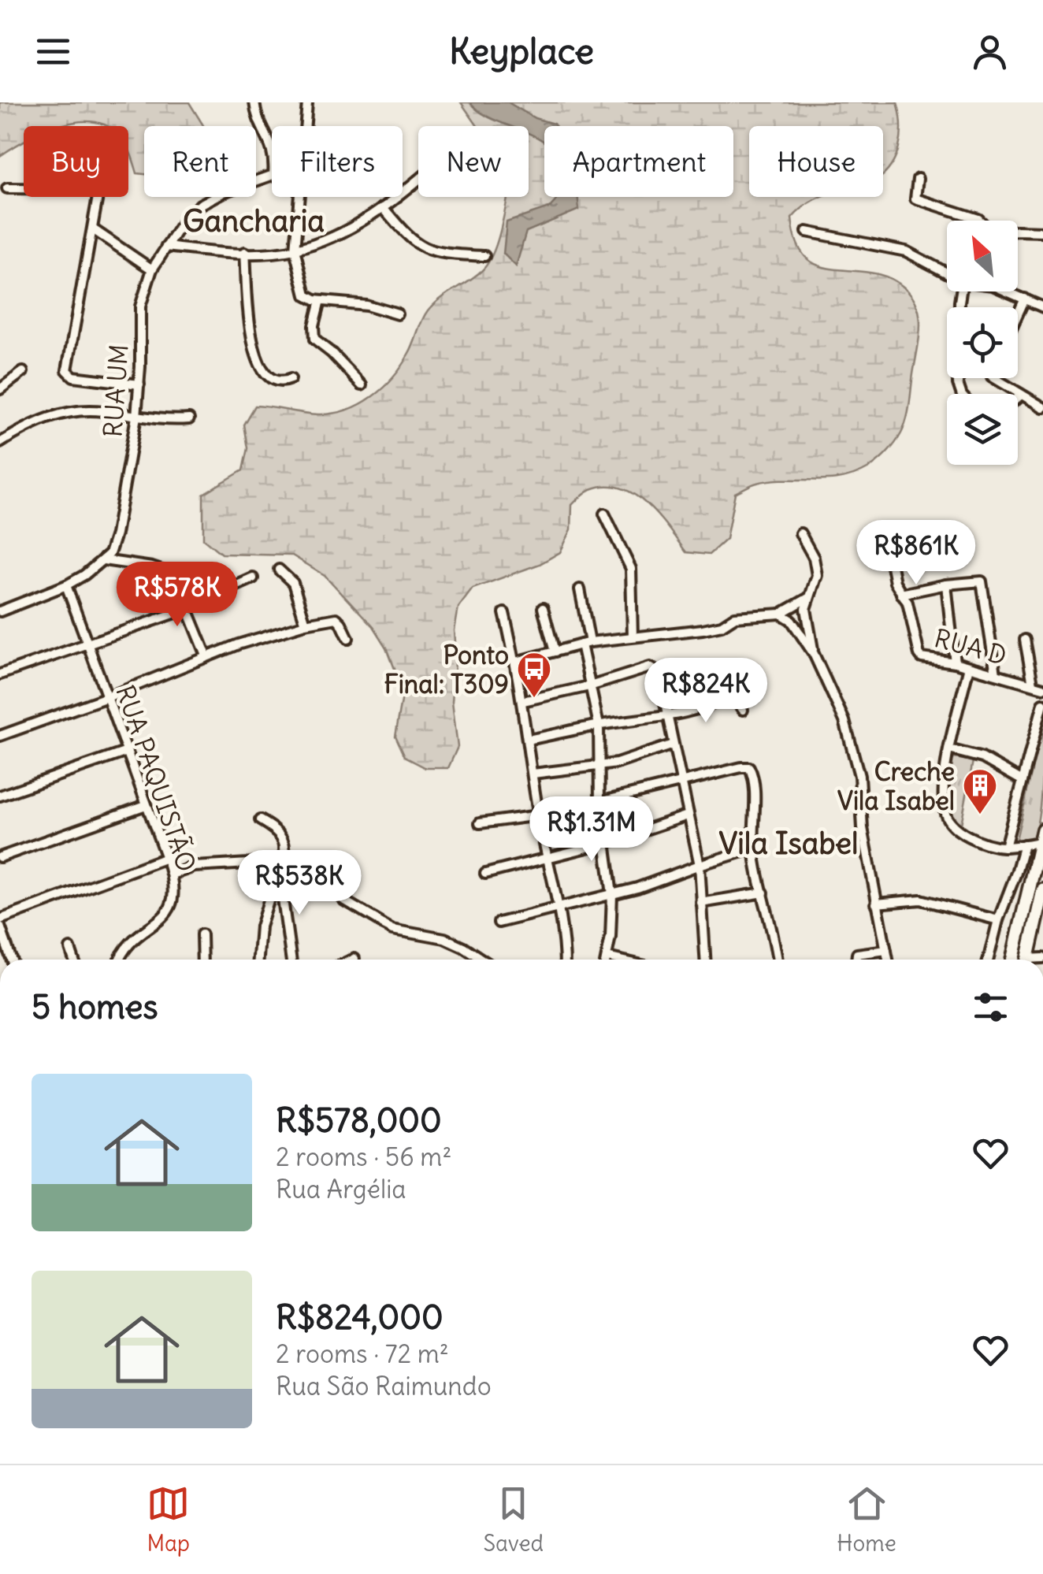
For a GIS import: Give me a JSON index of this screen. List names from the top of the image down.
{
  "streets": {
    "street": ["RUA UM", "RUA D", "RUA PAQUISTÃO"]
  },
  "districts": ["Gancharia", "Vila Isabel"],
  "places": {
    "bus stop": ["Ponto Final: T309"],
    "building": ["Creche Vila Isabel"]
  },
  "north": "top left",
  "page": {
    "header": "Keyplace",
    "chip": [
      "Buy",
      "Rent",
      "Filters",
      "New",
      "Apartment",
      "House"
    ],
    "price": [
      "R$861K",
      "R$578K",
      "R$824K",
      "R$1.31M",
      "R$538K"
    ],
    "heading": "5 homes",
    "list": [
      {
        "name": "R$578,000",
        "note": "2 rooms · 56 m² · Rua Argélia"
      },
      {
        "name": "R$824,000",
        "note": "2 rooms · 72 m² · Rua São Raimundo"
      }
    ],
    "tabs": ["Map", "Saved", "Home"]
  }
}
